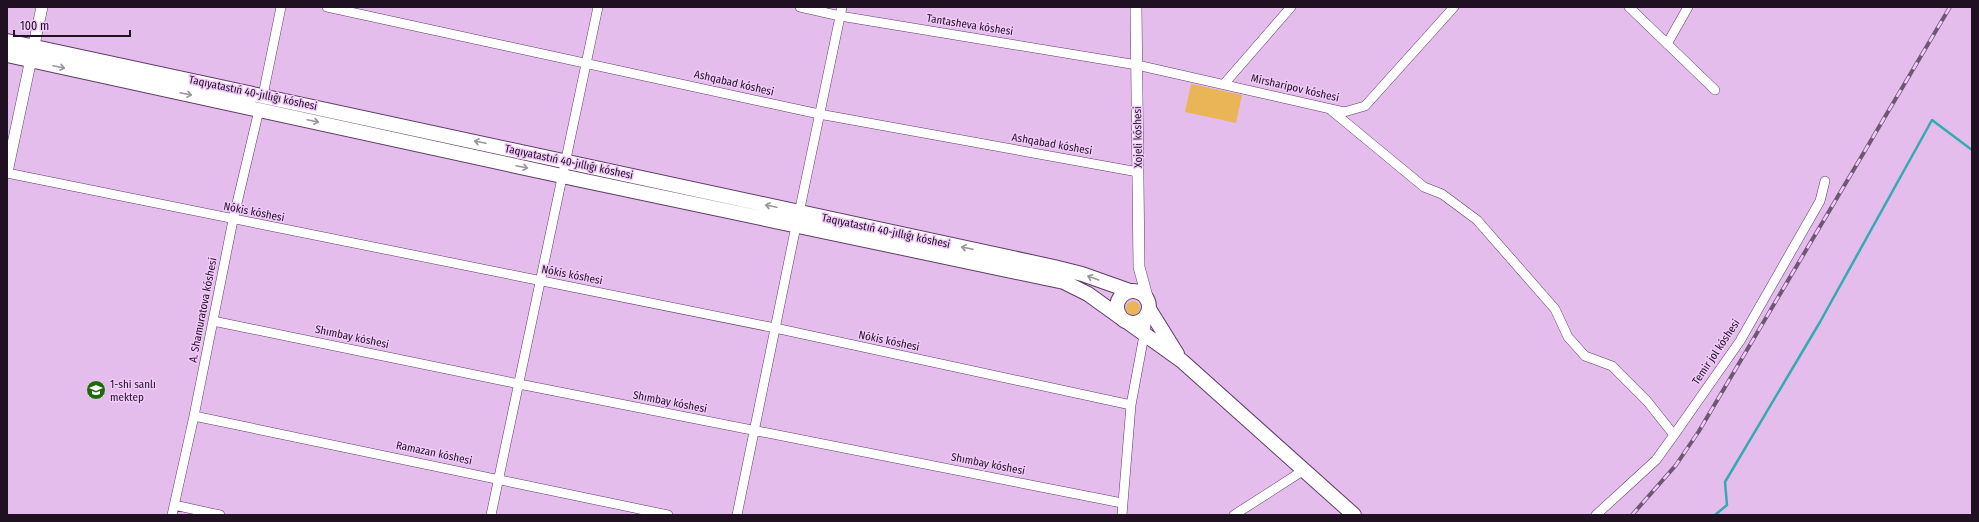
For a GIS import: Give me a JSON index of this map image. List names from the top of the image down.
{
  "streets": {
    "main road": ["Taqıyatastıń 40-jıllıǵı kóshesi"],
    "street": [
      "Tantasheva kóshesi",
      "Ashqabad kóshesi",
      "Mirsharipov kóshesi",
      "Xojeli kóshesi",
      "Nókis kóshesi",
      "A. Shamuratova kóshesi",
      "Shımbay kóshesi",
      "Temir jol kóshesi",
      "Ramazan kóshesi"
    ]
  },
  "crossings": [
    ["Tantasheva kóshesi", "Mirsharipov kóshesi"],
    ["Tantasheva kóshesi", "Xojeli kóshesi"],
    ["Ashqabad kóshesi", "Xojeli kóshesi"],
    ["Mirsharipov kóshesi", "Xojeli kóshesi"],
    ["Taqıyatastıń 40-jıllıǵı kóshesi", "A. Shamuratova kóshesi"],
    ["Nókis kóshesi", "A. Shamuratova kóshesi"],
    ["A. Shamuratova kóshesi", "Shımbay kóshesi"],
    ["A. Shamuratova kóshesi", "Ramazan kóshesi"]
  ],
  "places": {
    "school or university": ["1-shi sanlı mektep"]
  },
  "scale_bar": "100 m"
}
